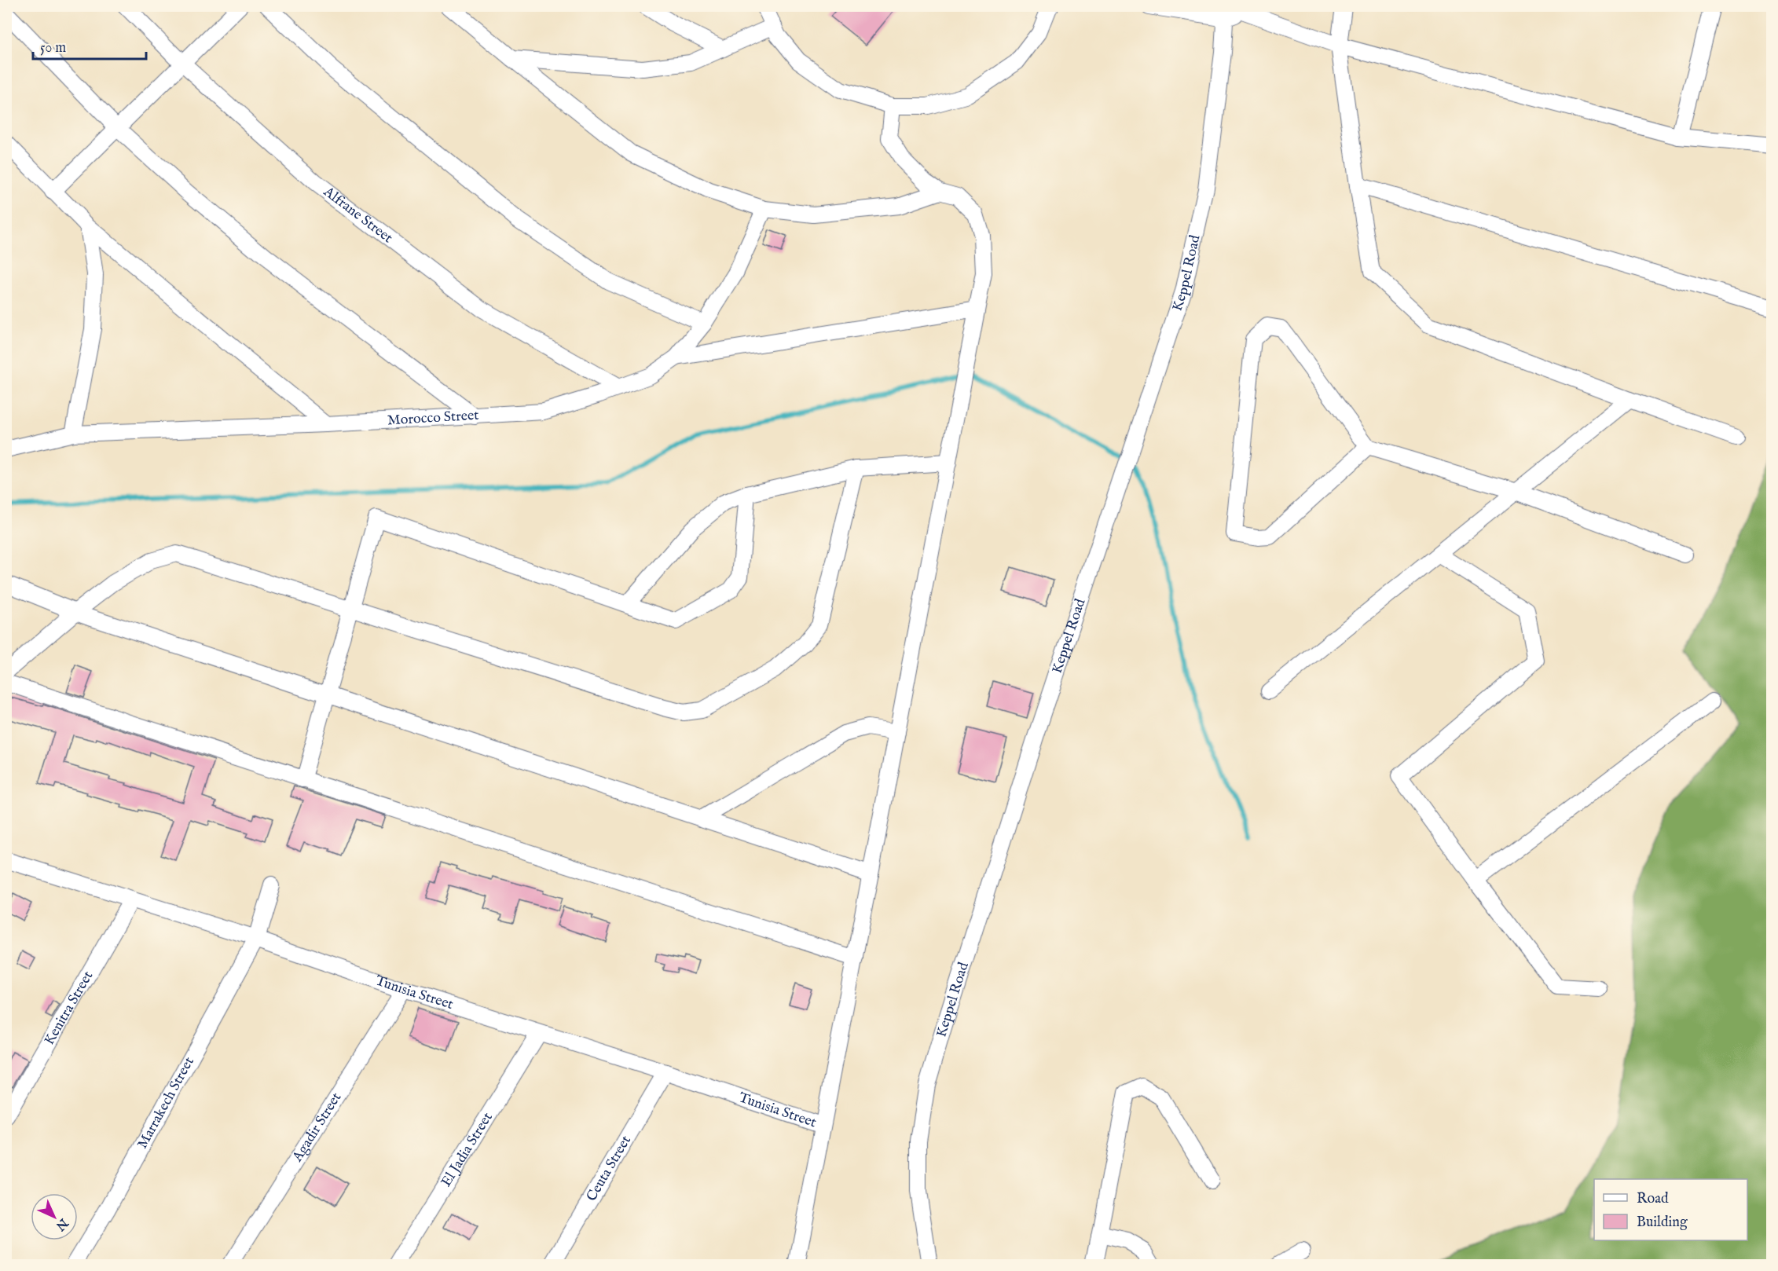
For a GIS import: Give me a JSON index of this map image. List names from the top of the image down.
{
  "streets": {
    "street": [
      "Alfrane Street",
      "Keppel Road",
      "Morocco Street",
      "Tunisia Street",
      "Kenitra Street",
      "Marrakech Street",
      "Agadir Street",
      "El Jadia Street",
      "Ceuta Street"
    ]
  },
  "crossings": [
    ["Alfrane Street", "Morocco Street"],
    ["Tunisia Street", "Kenitra Street"],
    ["Tunisia Street", "Marrakech Street"],
    ["Tunisia Street", "Agadir Street"],
    ["Tunisia Street", "El Jadia Street"],
    ["Tunisia Street", "Ceuta Street"]
  ],
  "legend": ["Road", "Building"],
  "scale_bar": "50 m",
  "north": "bottom right"
}
